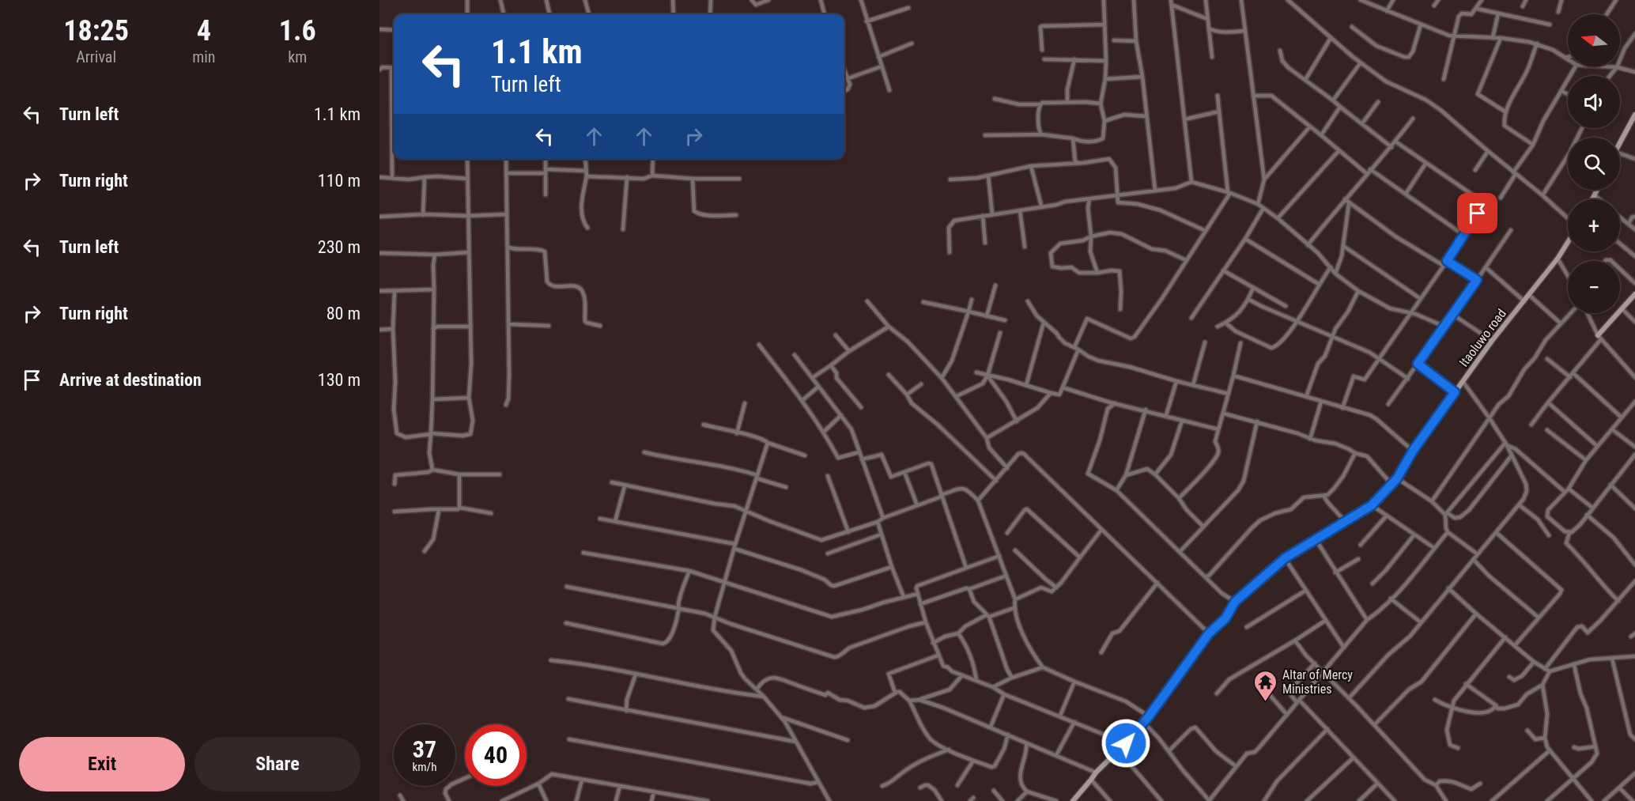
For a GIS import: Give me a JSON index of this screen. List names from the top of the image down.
{
  "streets": {
    "street": ["Itaoluwo road"]
  },
  "places": {
    "temple": ["Altar of Mercy Ministries"]
  },
  "north": "left",
  "page": {
    "eta": [
      "18:25",
      "Arrival",
      "4",
      "min",
      "1.6",
      "km"
    ],
    "map_buttons": ["+", "−"],
    "turn": ["1.1 km", "Turn left"],
    "list": [
      {
        "name": "Turn left",
        "value": "1.1 km"
      },
      {
        "name": "Turn right",
        "value": "110 m"
      },
      {
        "name": "Turn left",
        "value": "230 m"
      },
      {
        "name": "Turn right",
        "value": "80 m"
      },
      {
        "name": "Arrive at destination",
        "value": "130 m"
      }
    ],
    "speed": "37 km/h",
    "limit": "40",
    "buttons": ["Exit", "Share"]
  }
}
